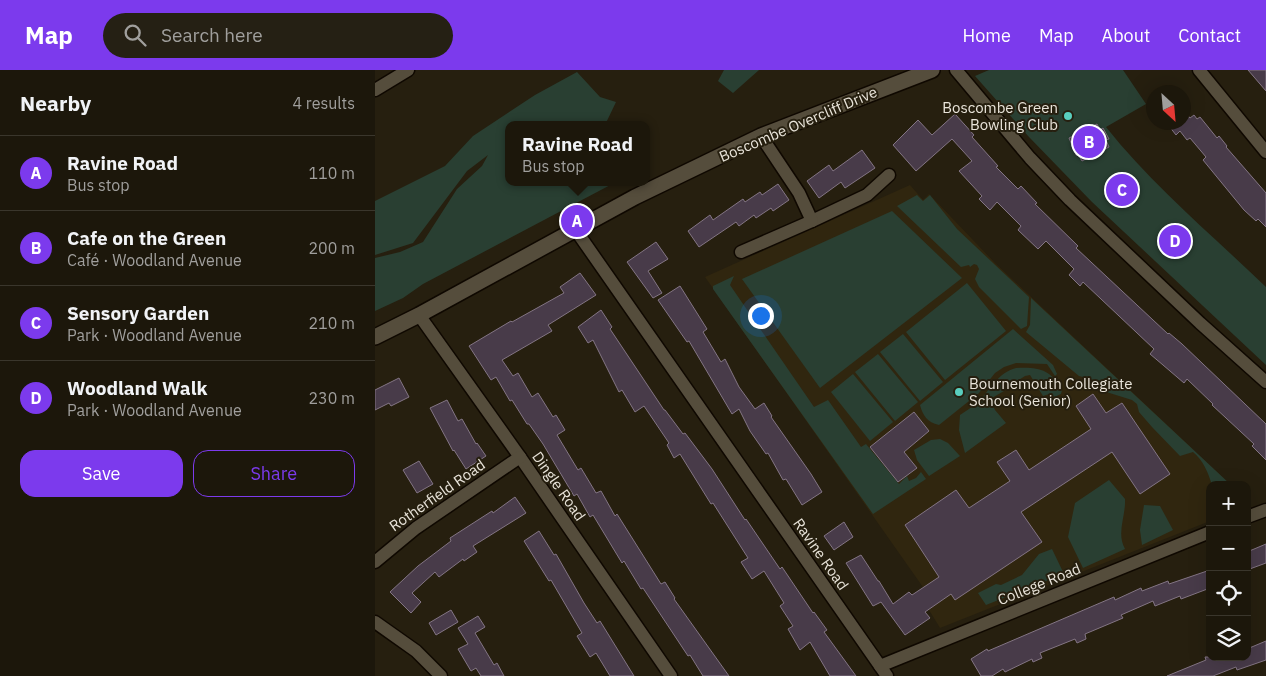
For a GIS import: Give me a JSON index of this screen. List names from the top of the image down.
{
  "streets": {
    "street": [
      "Boscombe Overcliff Drive",
      "Dingle Road",
      "Rotherfield Road",
      "Ravine Road",
      "College Road"
    ]
  },
  "crossings": [
    ["Boscombe Overcliff Drive", "Dingle Road"],
    ["Boscombe Overcliff Drive", "Ravine Road"],
    ["Dingle Road", "Rotherfield Road"],
    ["Ravine Road", "College Road"]
  ],
  "places": ["Boscombe Green Bowling Club", "Bournemouth Collegiate School (Senior)"],
  "north": "bottom right",
  "page": {
    "header": "Map",
    "search": "Search here",
    "nav": [
      "Home",
      "Map",
      "About",
      "Contact"
    ],
    "heading": ["Nearby", "4 results"],
    "popup": ["Ravine Road", "Bus stop"],
    "pins": [
      "B",
      "C",
      "A",
      "D"
    ],
    "list": [
      {
        "mark": "A",
        "name": "Ravine Road",
        "note": "Bus stop",
        "value": "110 m"
      },
      {
        "mark": "B",
        "name": "Cafe on the Green",
        "note": "Café · Woodland Avenue",
        "value": "200 m"
      },
      {
        "mark": "C",
        "name": "Sensory Garden",
        "note": "Park · Woodland Avenue",
        "value": "210 m"
      },
      {
        "mark": "D",
        "name": "Woodland Walk",
        "note": "Park · Woodland Avenue",
        "value": "230 m"
      }
    ],
    "buttons": ["Save", "Share"],
    "map_buttons": ["+", "−"]
  }
}
